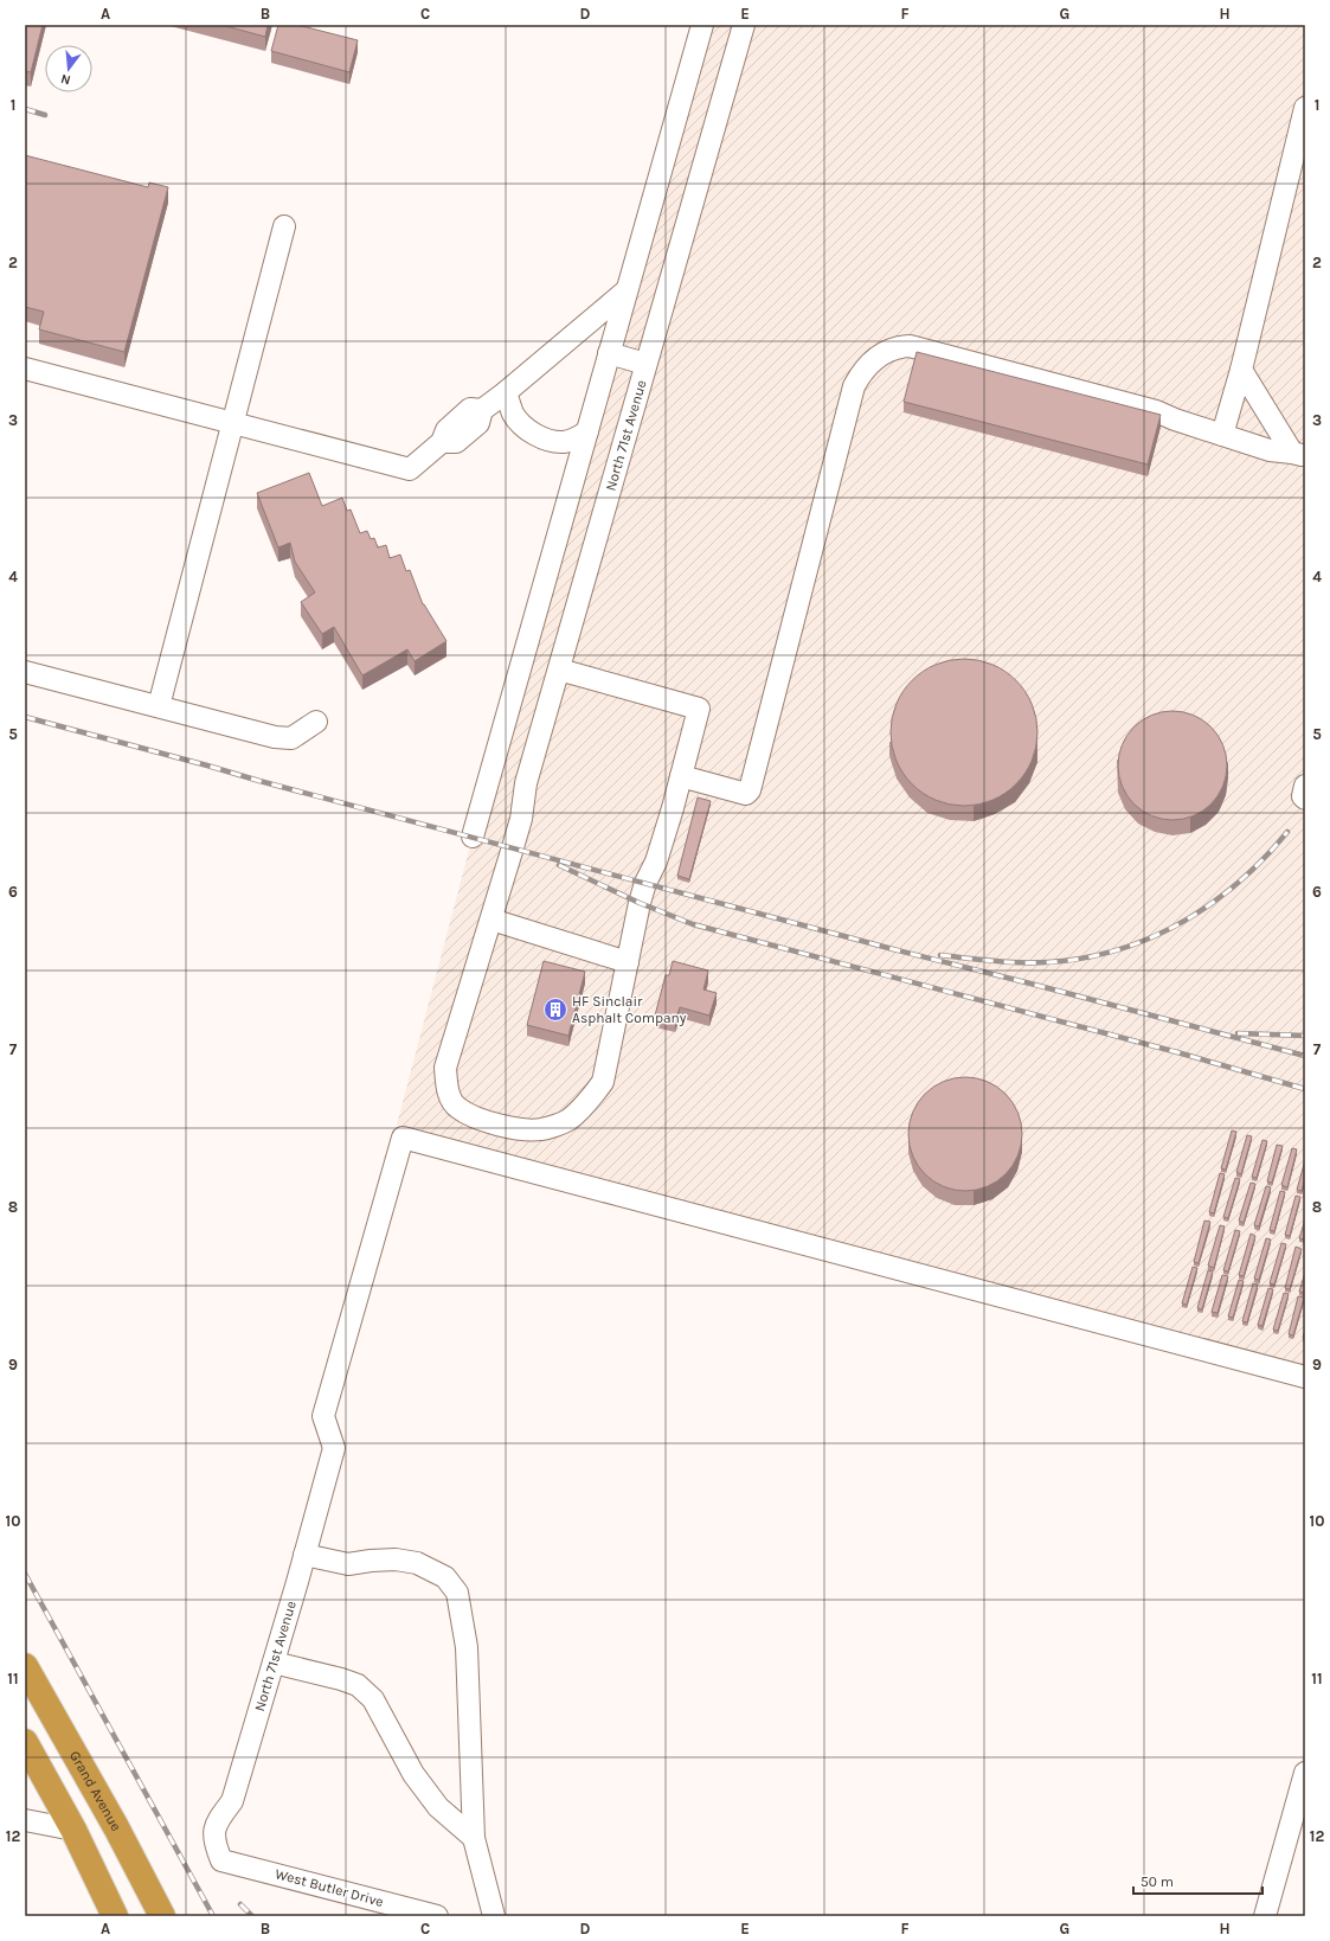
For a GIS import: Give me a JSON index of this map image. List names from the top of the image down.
{
  "streets": {
    "highway": ["Grand Avenue"],
    "street": ["North 71st Avenue", "West Butler Drive"]
  },
  "crossings": [
    ["North 71st Avenue", "West Butler Drive"]
  ],
  "places": {
    "building": ["HF Sinclair Asphalt Company"]
  },
  "scale_bar": "50 m",
  "north": "bottom",
  "grid": {
    "columns": [
      "A",
      "B",
      "C",
      "D",
      "E",
      "F",
      "G",
      "H"
    ],
    "rows": [
      "1",
      "2",
      "3",
      "4",
      "5",
      "6",
      "7",
      "8",
      "9",
      "10",
      "11",
      "12"
    ]
  }
}
